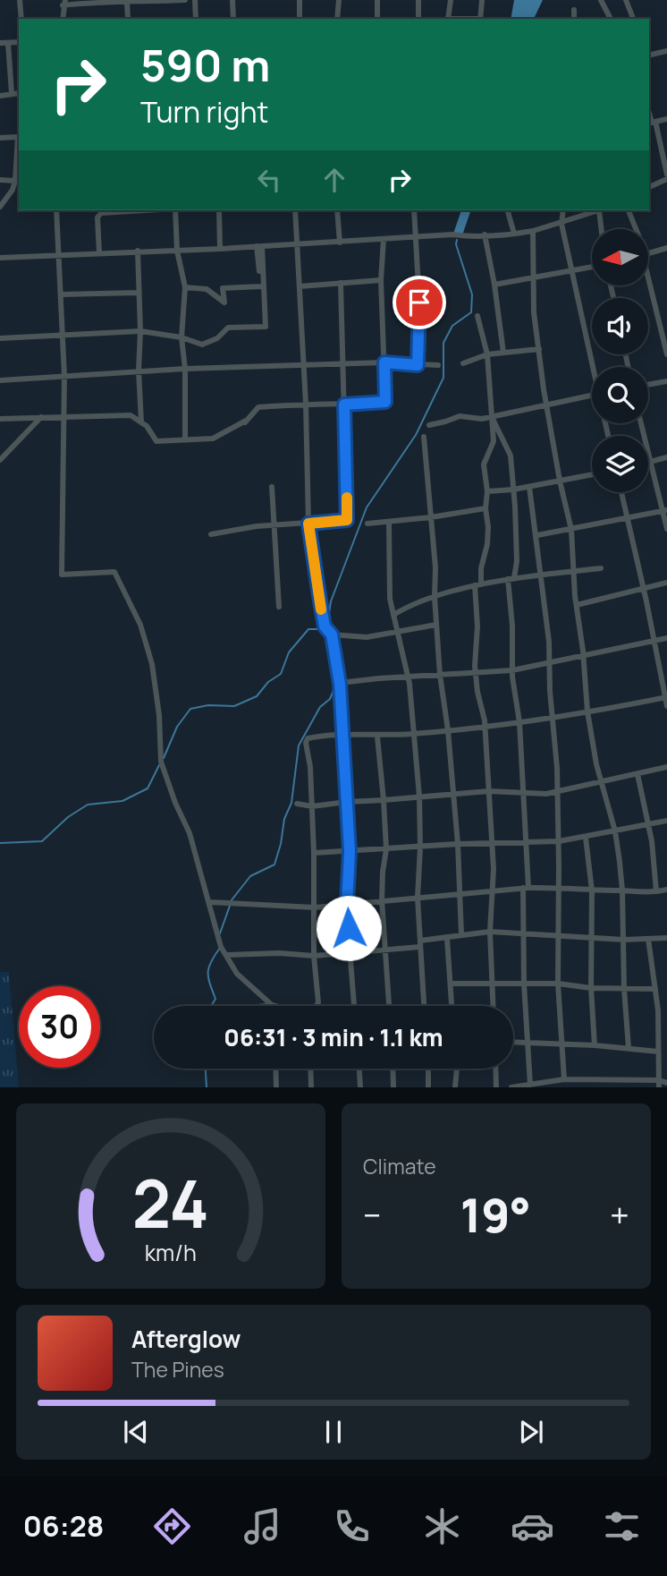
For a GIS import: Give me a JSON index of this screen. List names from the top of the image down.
{
  "north": "left",
  "page": {
    "turn": ["590 m", "Turn right"],
    "limit": "30",
    "trip": "06:31 · 3 min · 1.1 km",
    "tile": "Climate",
    "heat": ["−", "19°", "+"],
    "song": ["Afterglow", "The Pines"],
    "tabs": "06:28",
    "gauge": ["24", "km/h"]
  }
}
